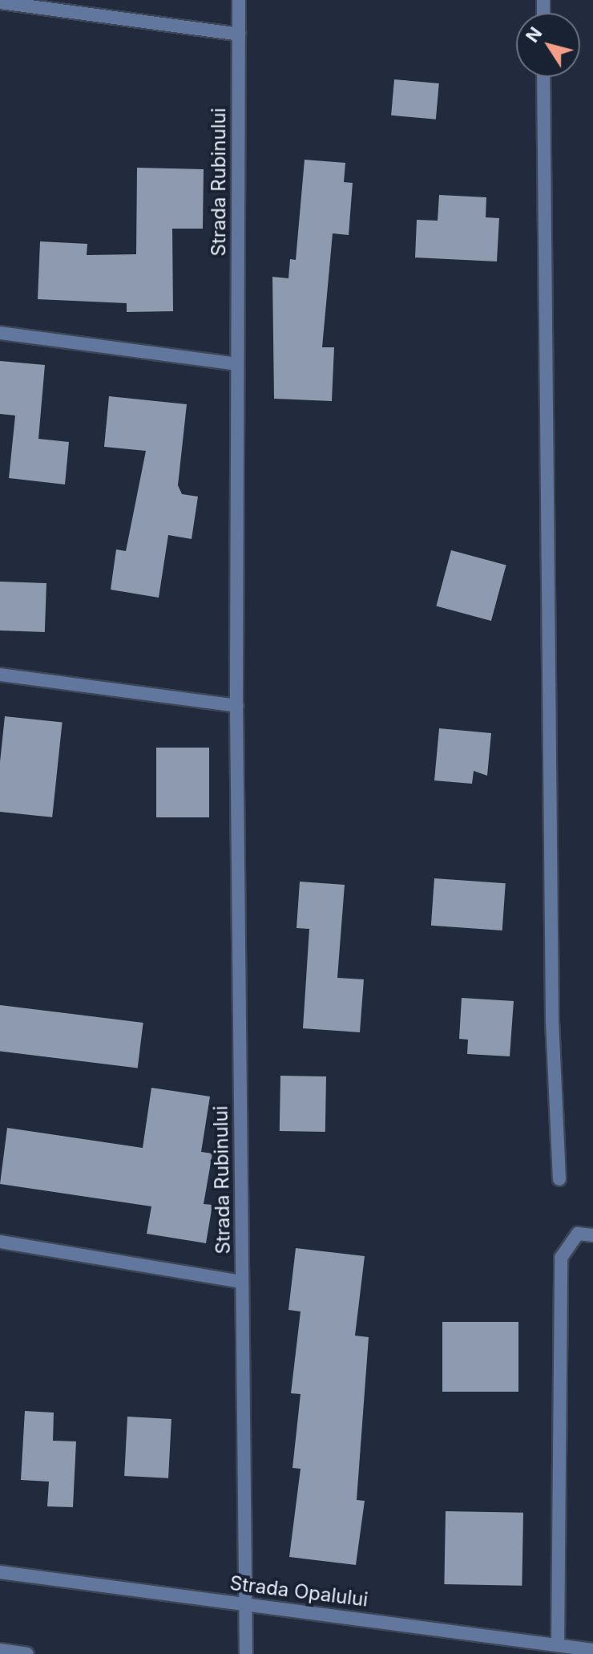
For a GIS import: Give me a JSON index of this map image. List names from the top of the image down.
{
  "streets": {
    "street": ["Strada Rubinului", "Strada Opalului"]
  },
  "crossings": [
    ["Strada Rubinului", "Strada Opalului"]
  ],
  "north": "top left"
}
